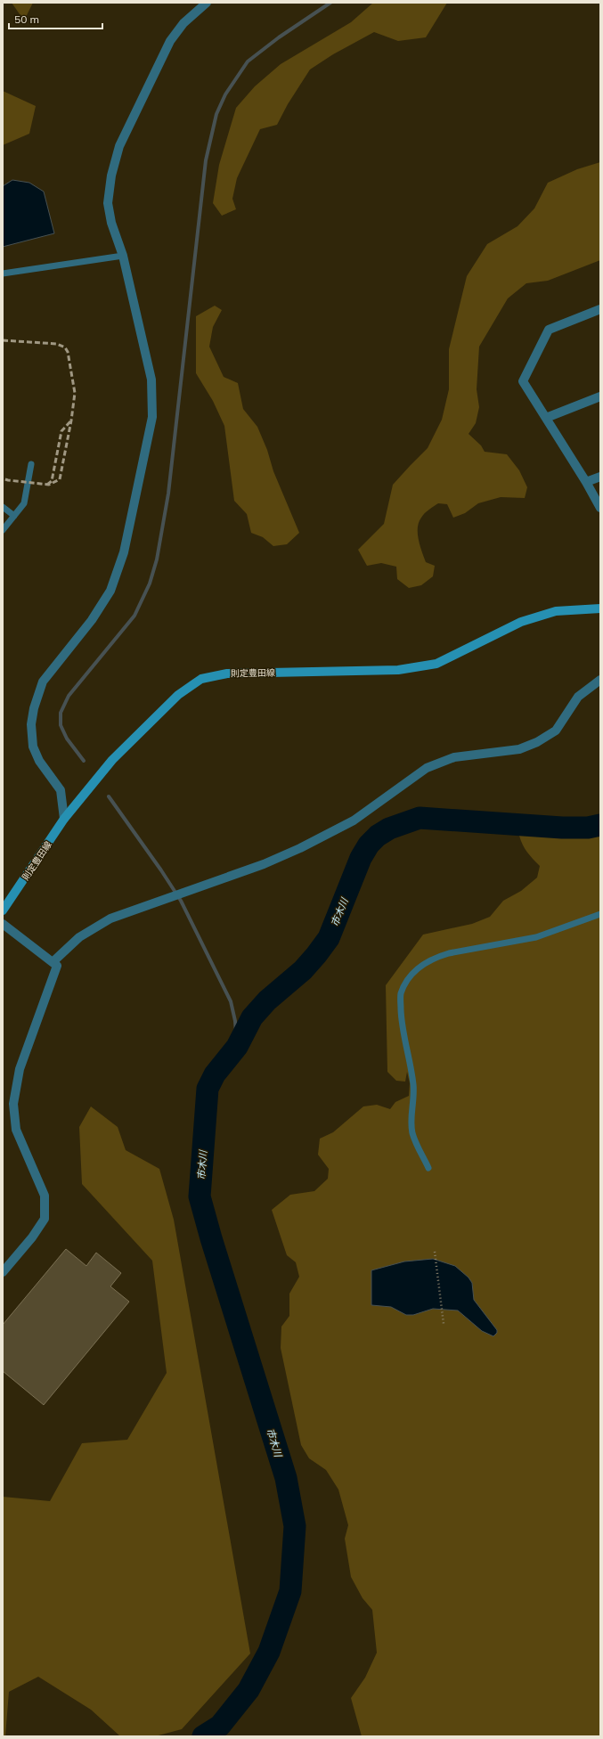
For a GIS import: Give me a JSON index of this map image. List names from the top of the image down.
{
  "streets": {
    "main road": ["則定豊田線"]
  },
  "water": ["市木川"],
  "scale_bar": "50 m"
}
